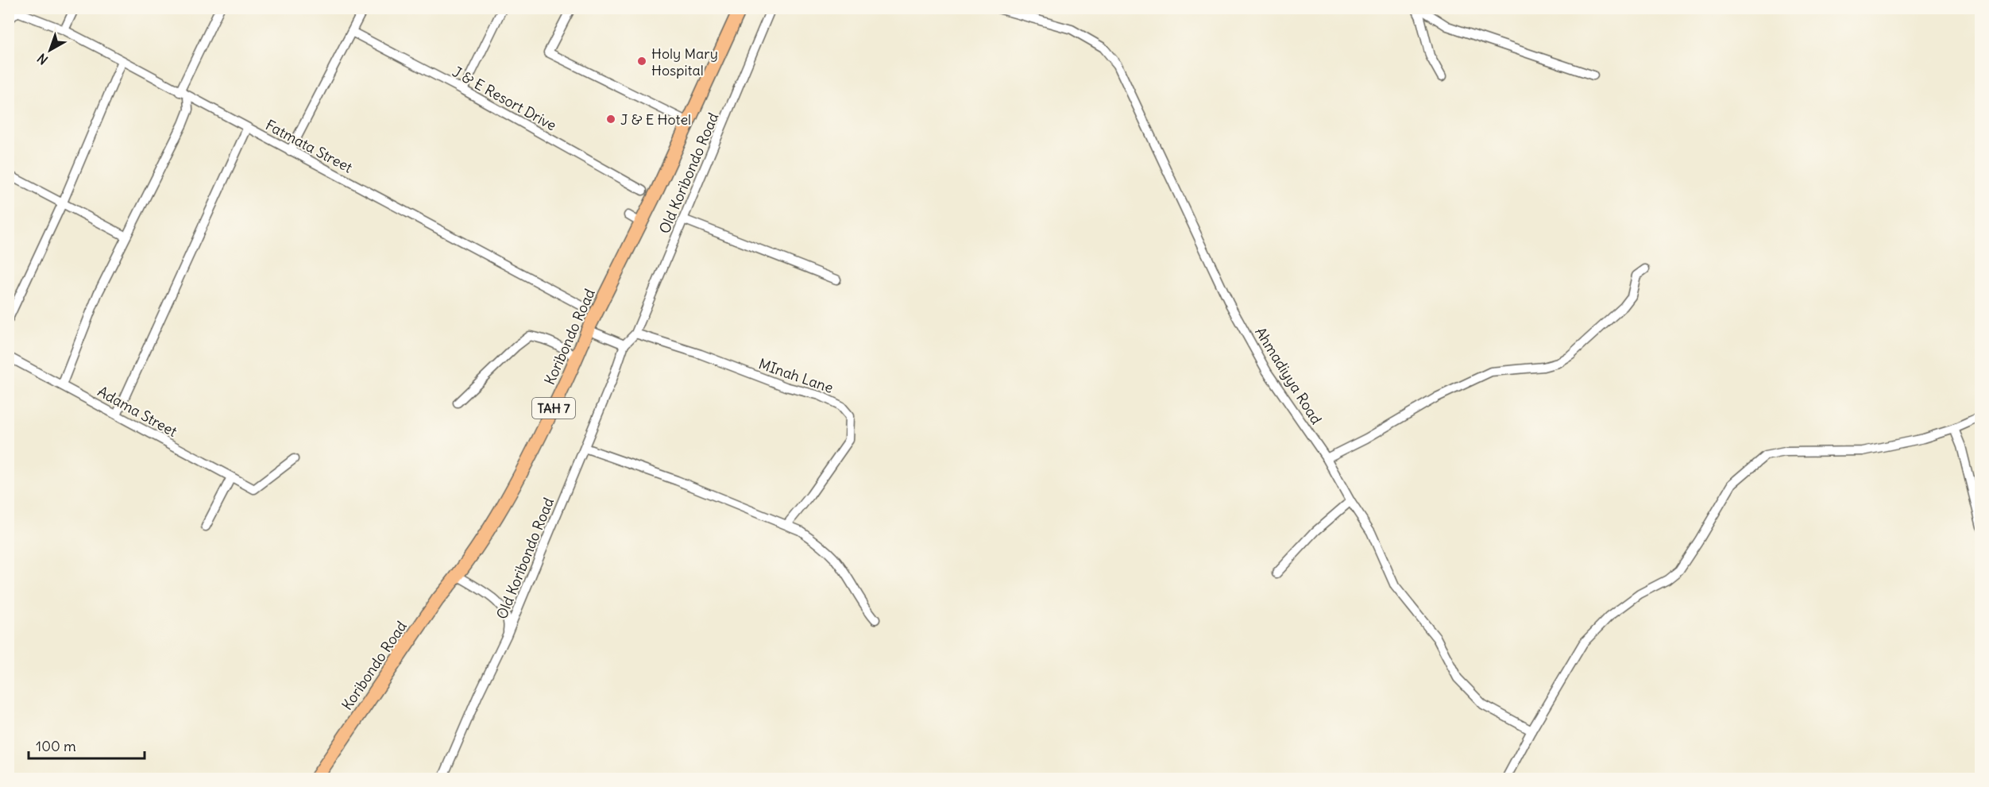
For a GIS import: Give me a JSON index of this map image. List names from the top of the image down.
{
  "streets": {
    "highway": ["Koribondo Road", "TAH 7"],
    "street": [
      "J & E Resort Drive",
      "Fatmata Street",
      "Old Koribondo Road",
      "MInah Lane",
      "Ahmadiyya Road",
      "Adama Street"
    ]
  },
  "crossings": [
    ["Old Koribondo Road", "MInah Lane"]
  ],
  "places": ["Holy Mary Hospital", "J & E Hotel"],
  "scale_bar": "100 m",
  "north": "bottom left"
}
